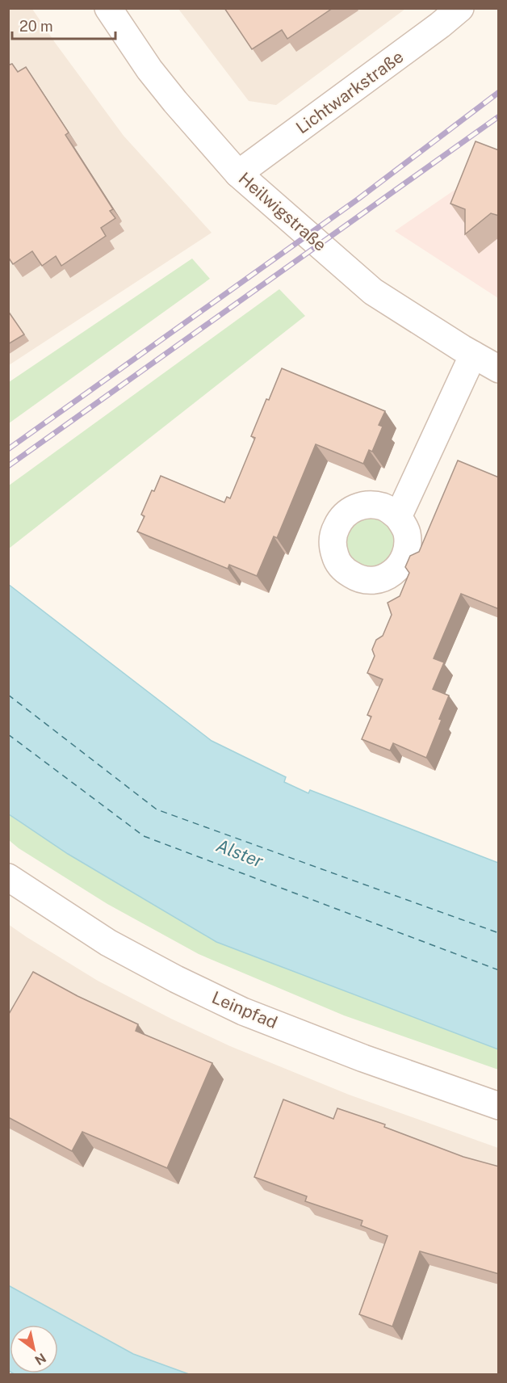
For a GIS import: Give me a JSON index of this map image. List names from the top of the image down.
{
  "streets": {
    "street": ["Lichtwarkstraße", "Heilwigstraße", "Leinpfad"]
  },
  "crossings": [
    ["Lichtwarkstraße", "Heilwigstraße"]
  ],
  "water": ["Alster"],
  "scale_bar": "20 m",
  "north": "bottom right"
}
